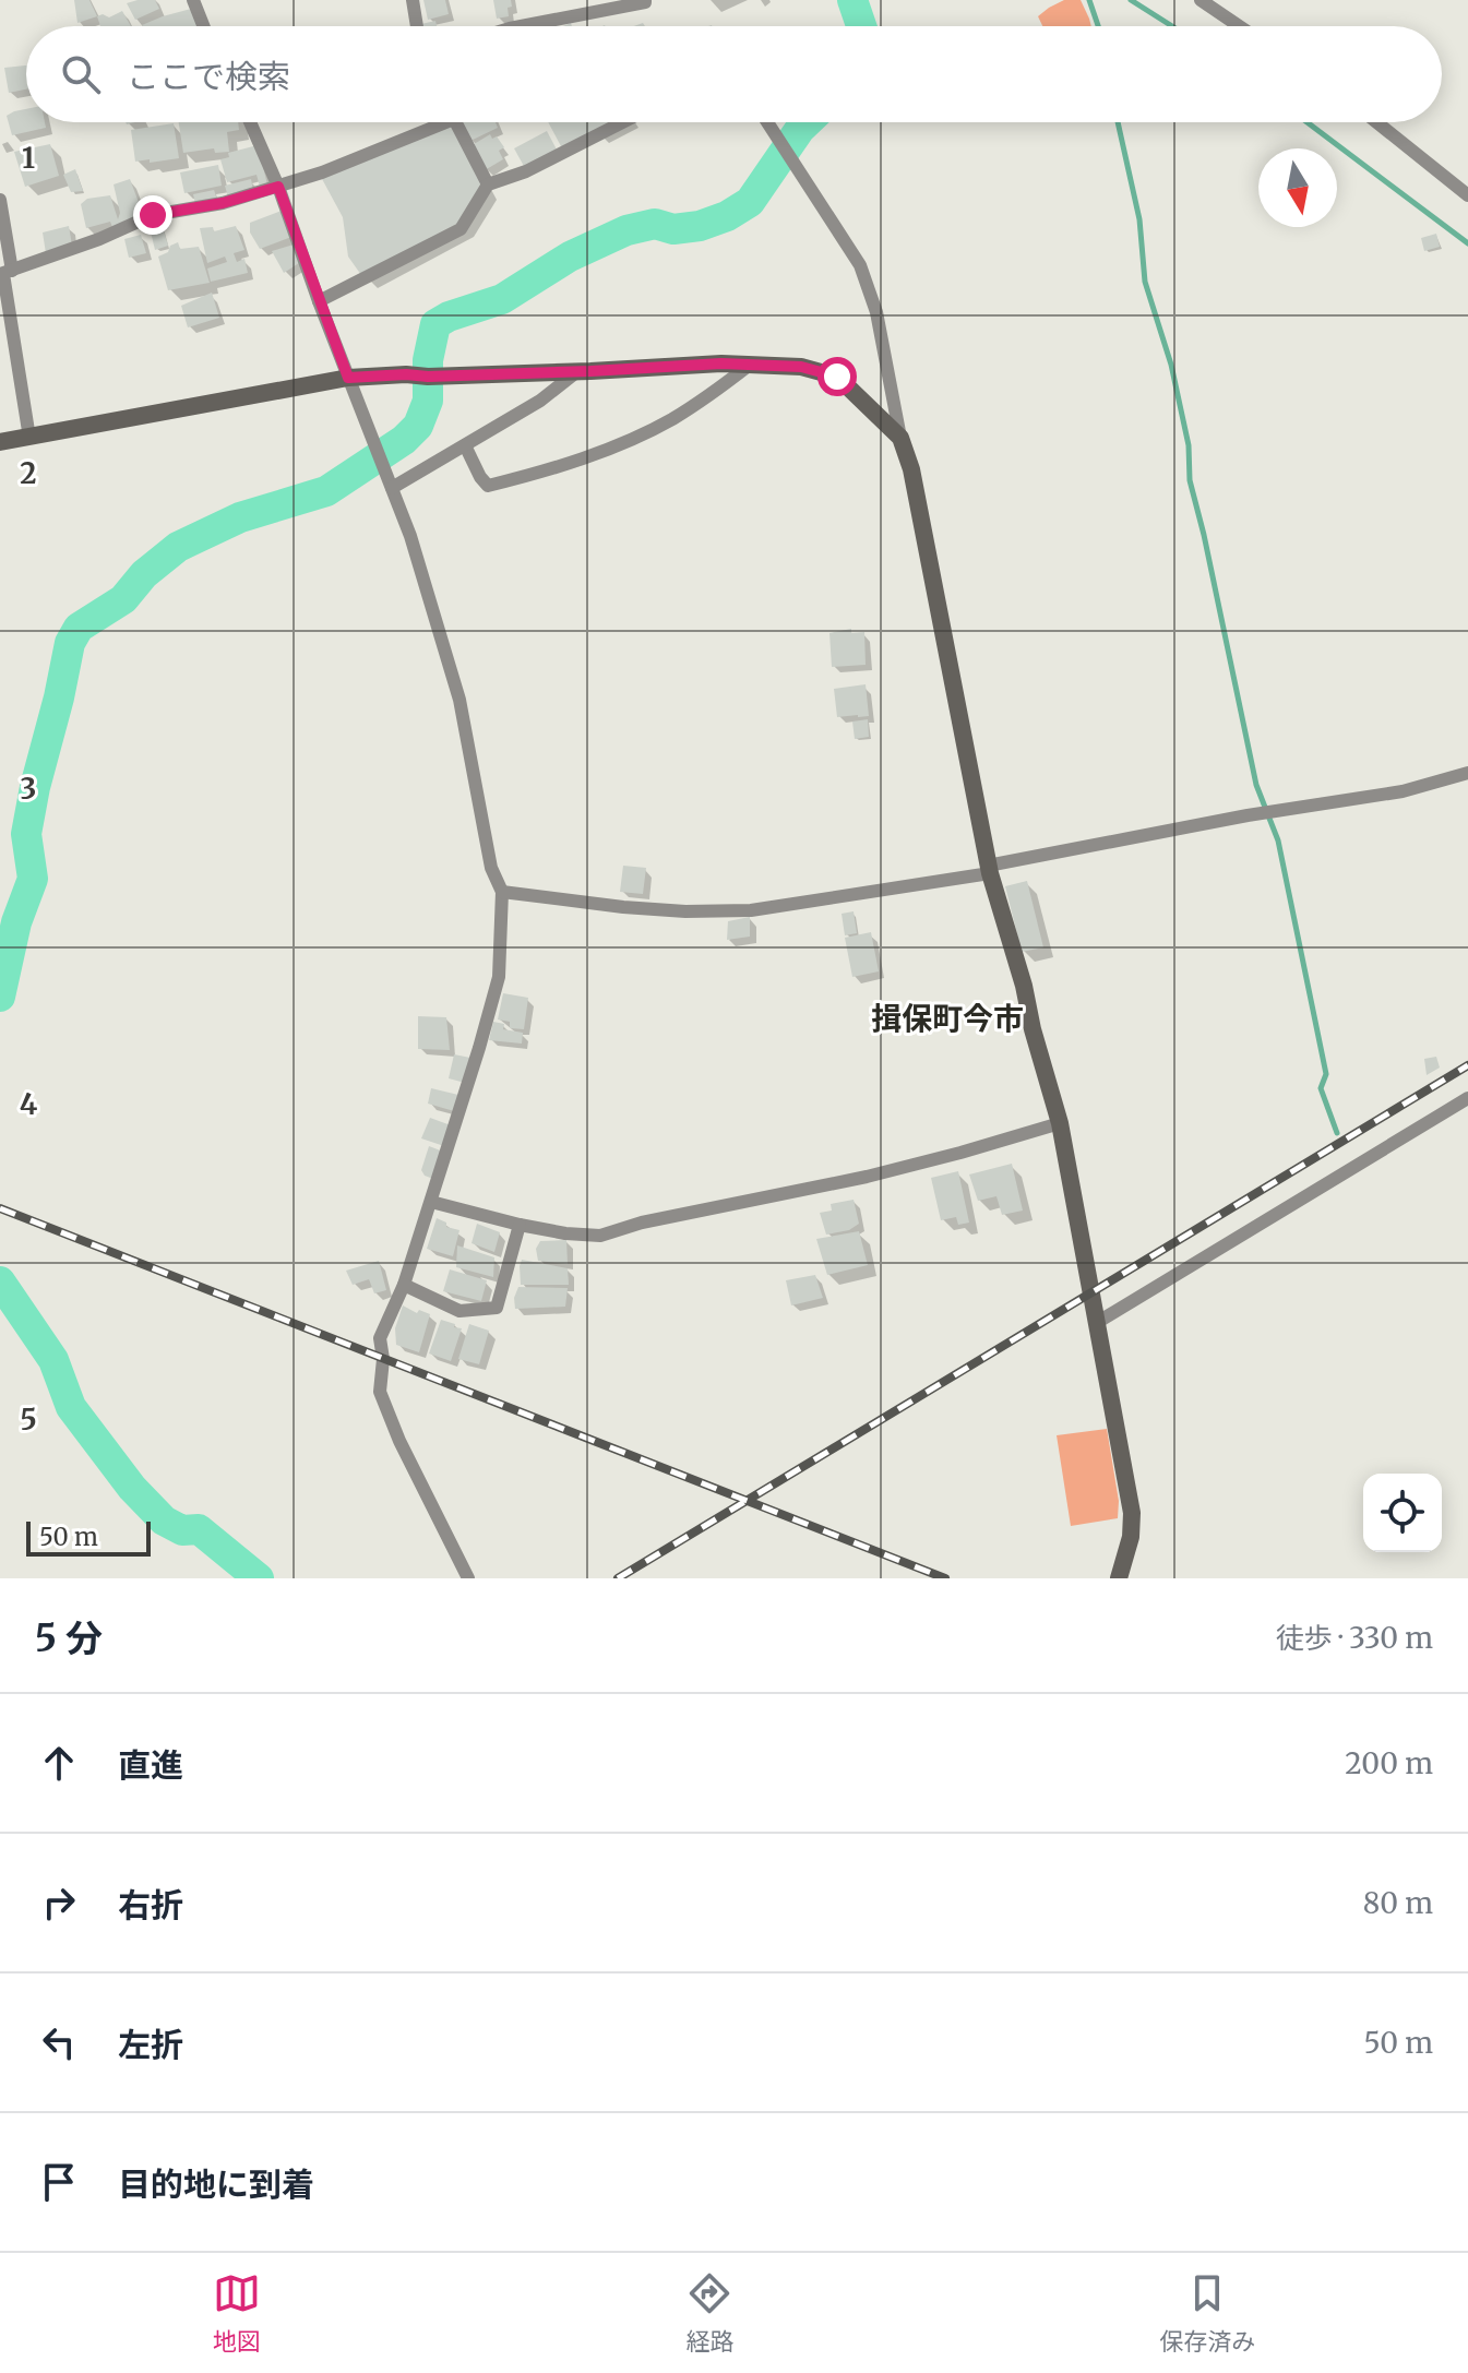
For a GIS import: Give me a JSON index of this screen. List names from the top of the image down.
{
  "districts": ["揖保町今市"],
  "scale_bar": "50 m",
  "north": "bottom",
  "page": {
    "search": "ここで検索",
    "scale": "50 m",
    "heading": ["5 分", "徒歩 · 330 m"],
    "list": [
      ["直進", "200 m"],
      ["右折", "80 m"],
      ["左折", "50 m"],
      "目的地に到着"
    ],
    "nav": ["地図", "経路", "保存済み"]
  },
  "grid": {
    "rows": [
      "1",
      "2",
      "3",
      "4",
      "5"
    ]
  }
}
